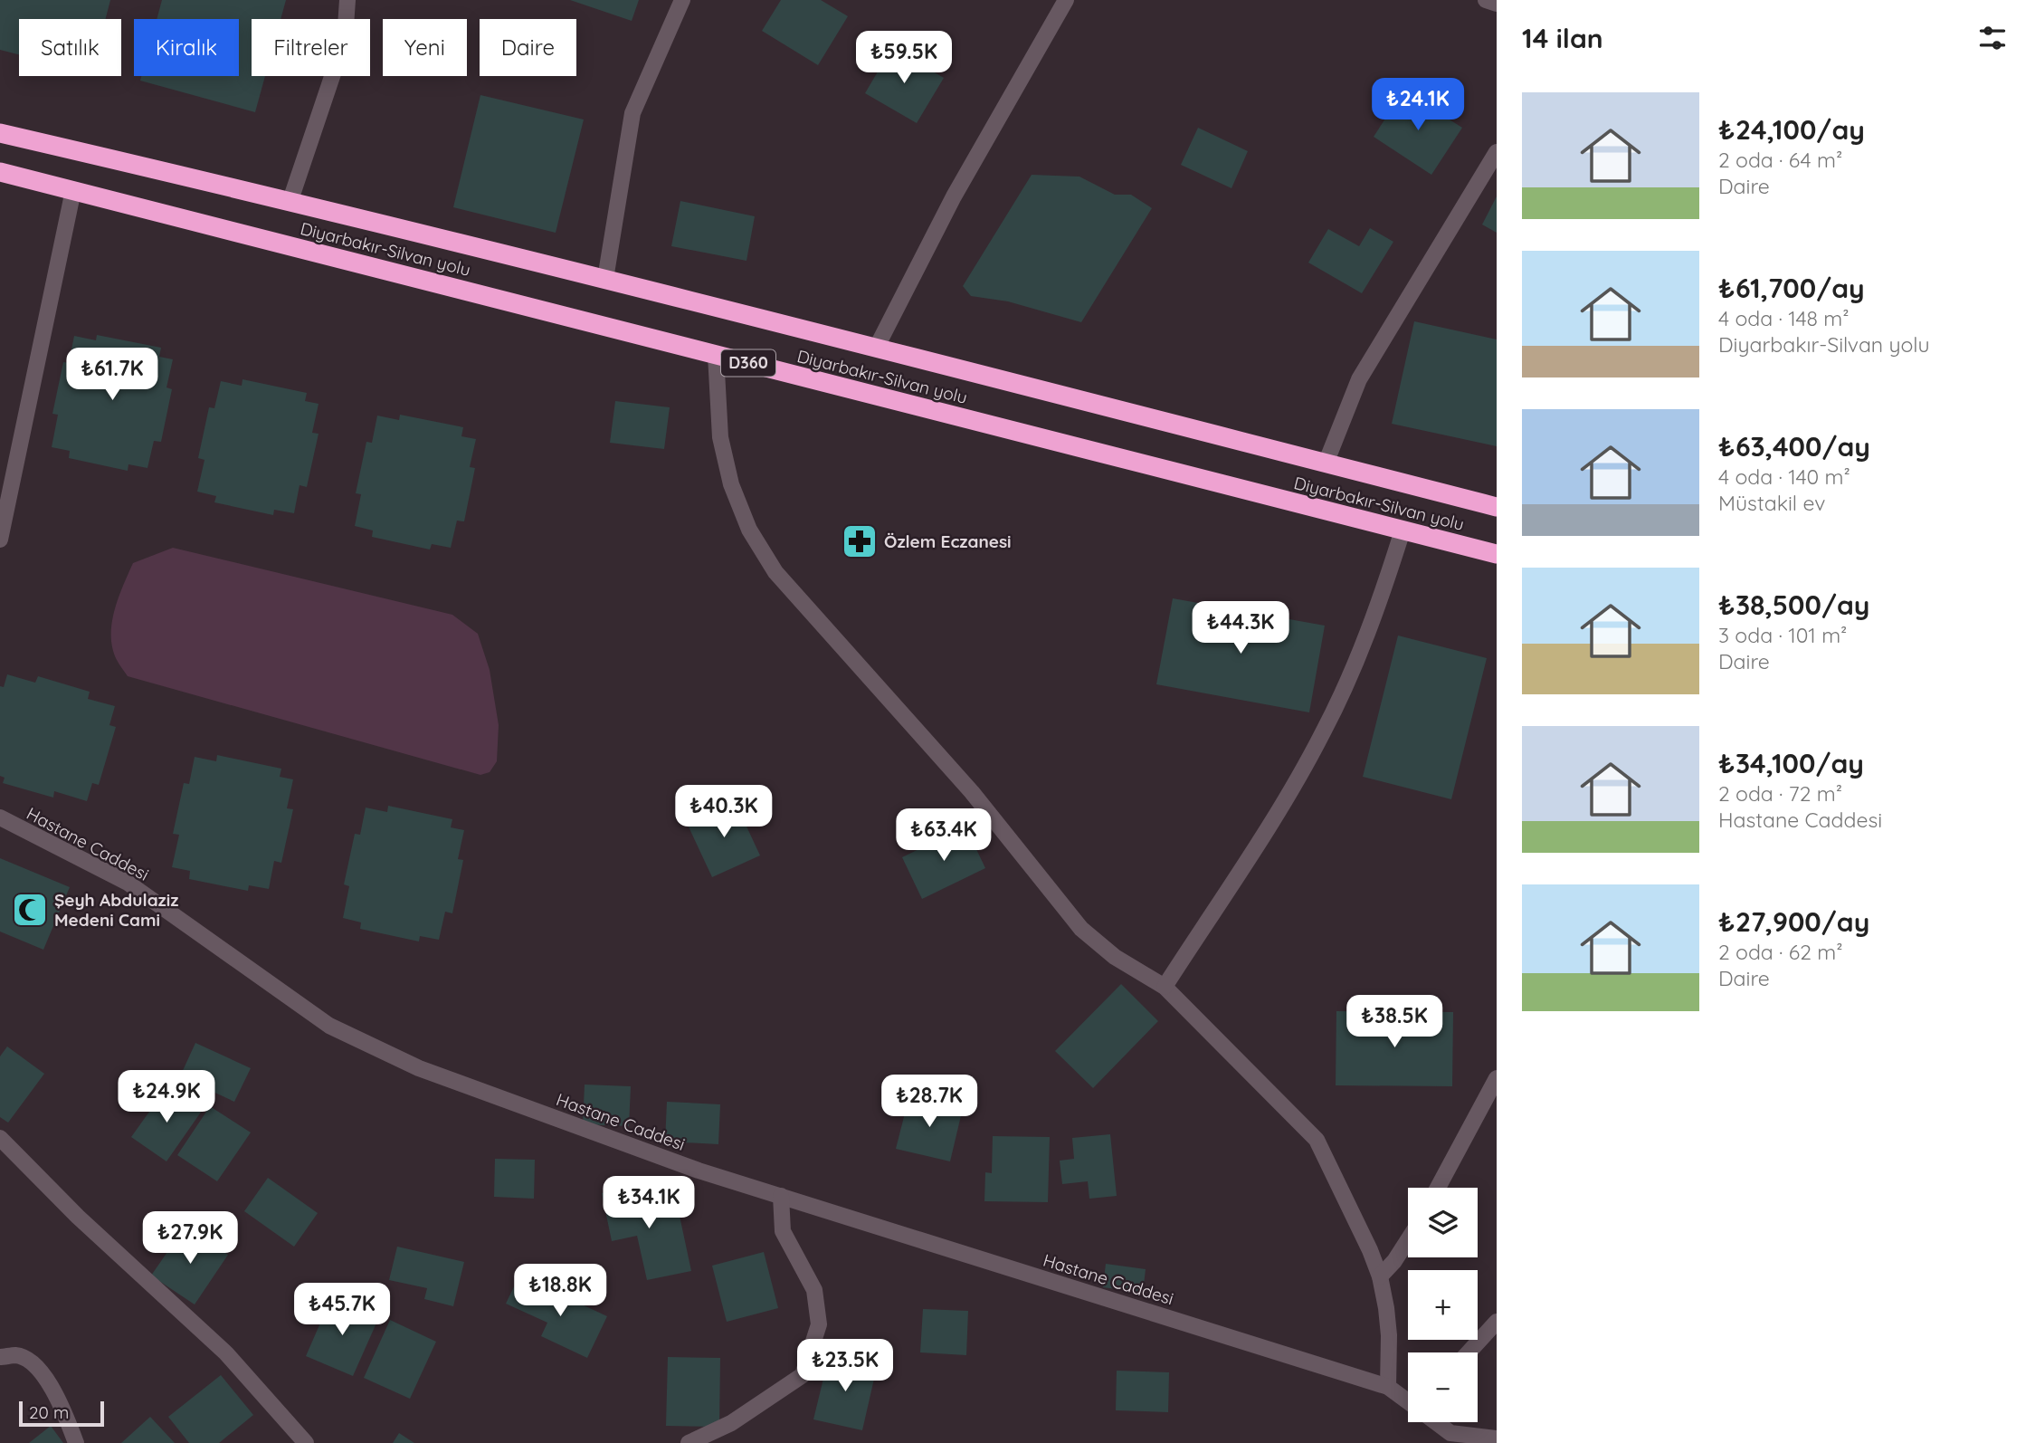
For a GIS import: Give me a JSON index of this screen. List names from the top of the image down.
{
  "streets": {
    "highway": ["Diyarbakır-Silvan yolu", "D360"],
    "street": ["Hastane Caddesi"]
  },
  "places": {
    "pharmacy": ["Özlem Eczanesi"],
    "mosque": ["Şeyh Abdulaziz Medeni Cami"]
  },
  "scale_bar": "20 m",
  "page": {
    "heading": "14 ilan",
    "chip": [
      "Satılık",
      "Kiralık",
      "Filtreler",
      "Yeni",
      "Daire"
    ],
    "price": [
      "₺59.5K",
      "₺24.1K",
      "₺61.7K",
      "₺44.3K",
      "₺40.3K",
      "₺63.4K",
      "₺38.5K",
      "₺24.9K",
      "₺28.7K",
      "₺34.1K",
      "₺27.9K",
      "₺18.8K",
      "₺45.7K",
      "₺23.5K"
    ],
    "list": [
      {
        "name": "₺24,100/ay",
        "note": "2 oda · 64 m² · Daire"
      },
      {
        "name": "₺61,700/ay",
        "note": "4 oda · 148 m² · Diyarbakır-Silvan yolu"
      },
      {
        "name": "₺63,400/ay",
        "note": "4 oda · 140 m² · Müstakil ev"
      },
      {
        "name": "₺38,500/ay",
        "note": "3 oda · 101 m² · Daire"
      },
      {
        "name": "₺34,100/ay",
        "note": "2 oda · 72 m² · Hastane Caddesi"
      },
      {
        "name": "₺27,900/ay",
        "note": "2 oda · 62 m² · Daire"
      }
    ],
    "map_buttons": ["+", "−"],
    "scale": "20 m"
  }
}
